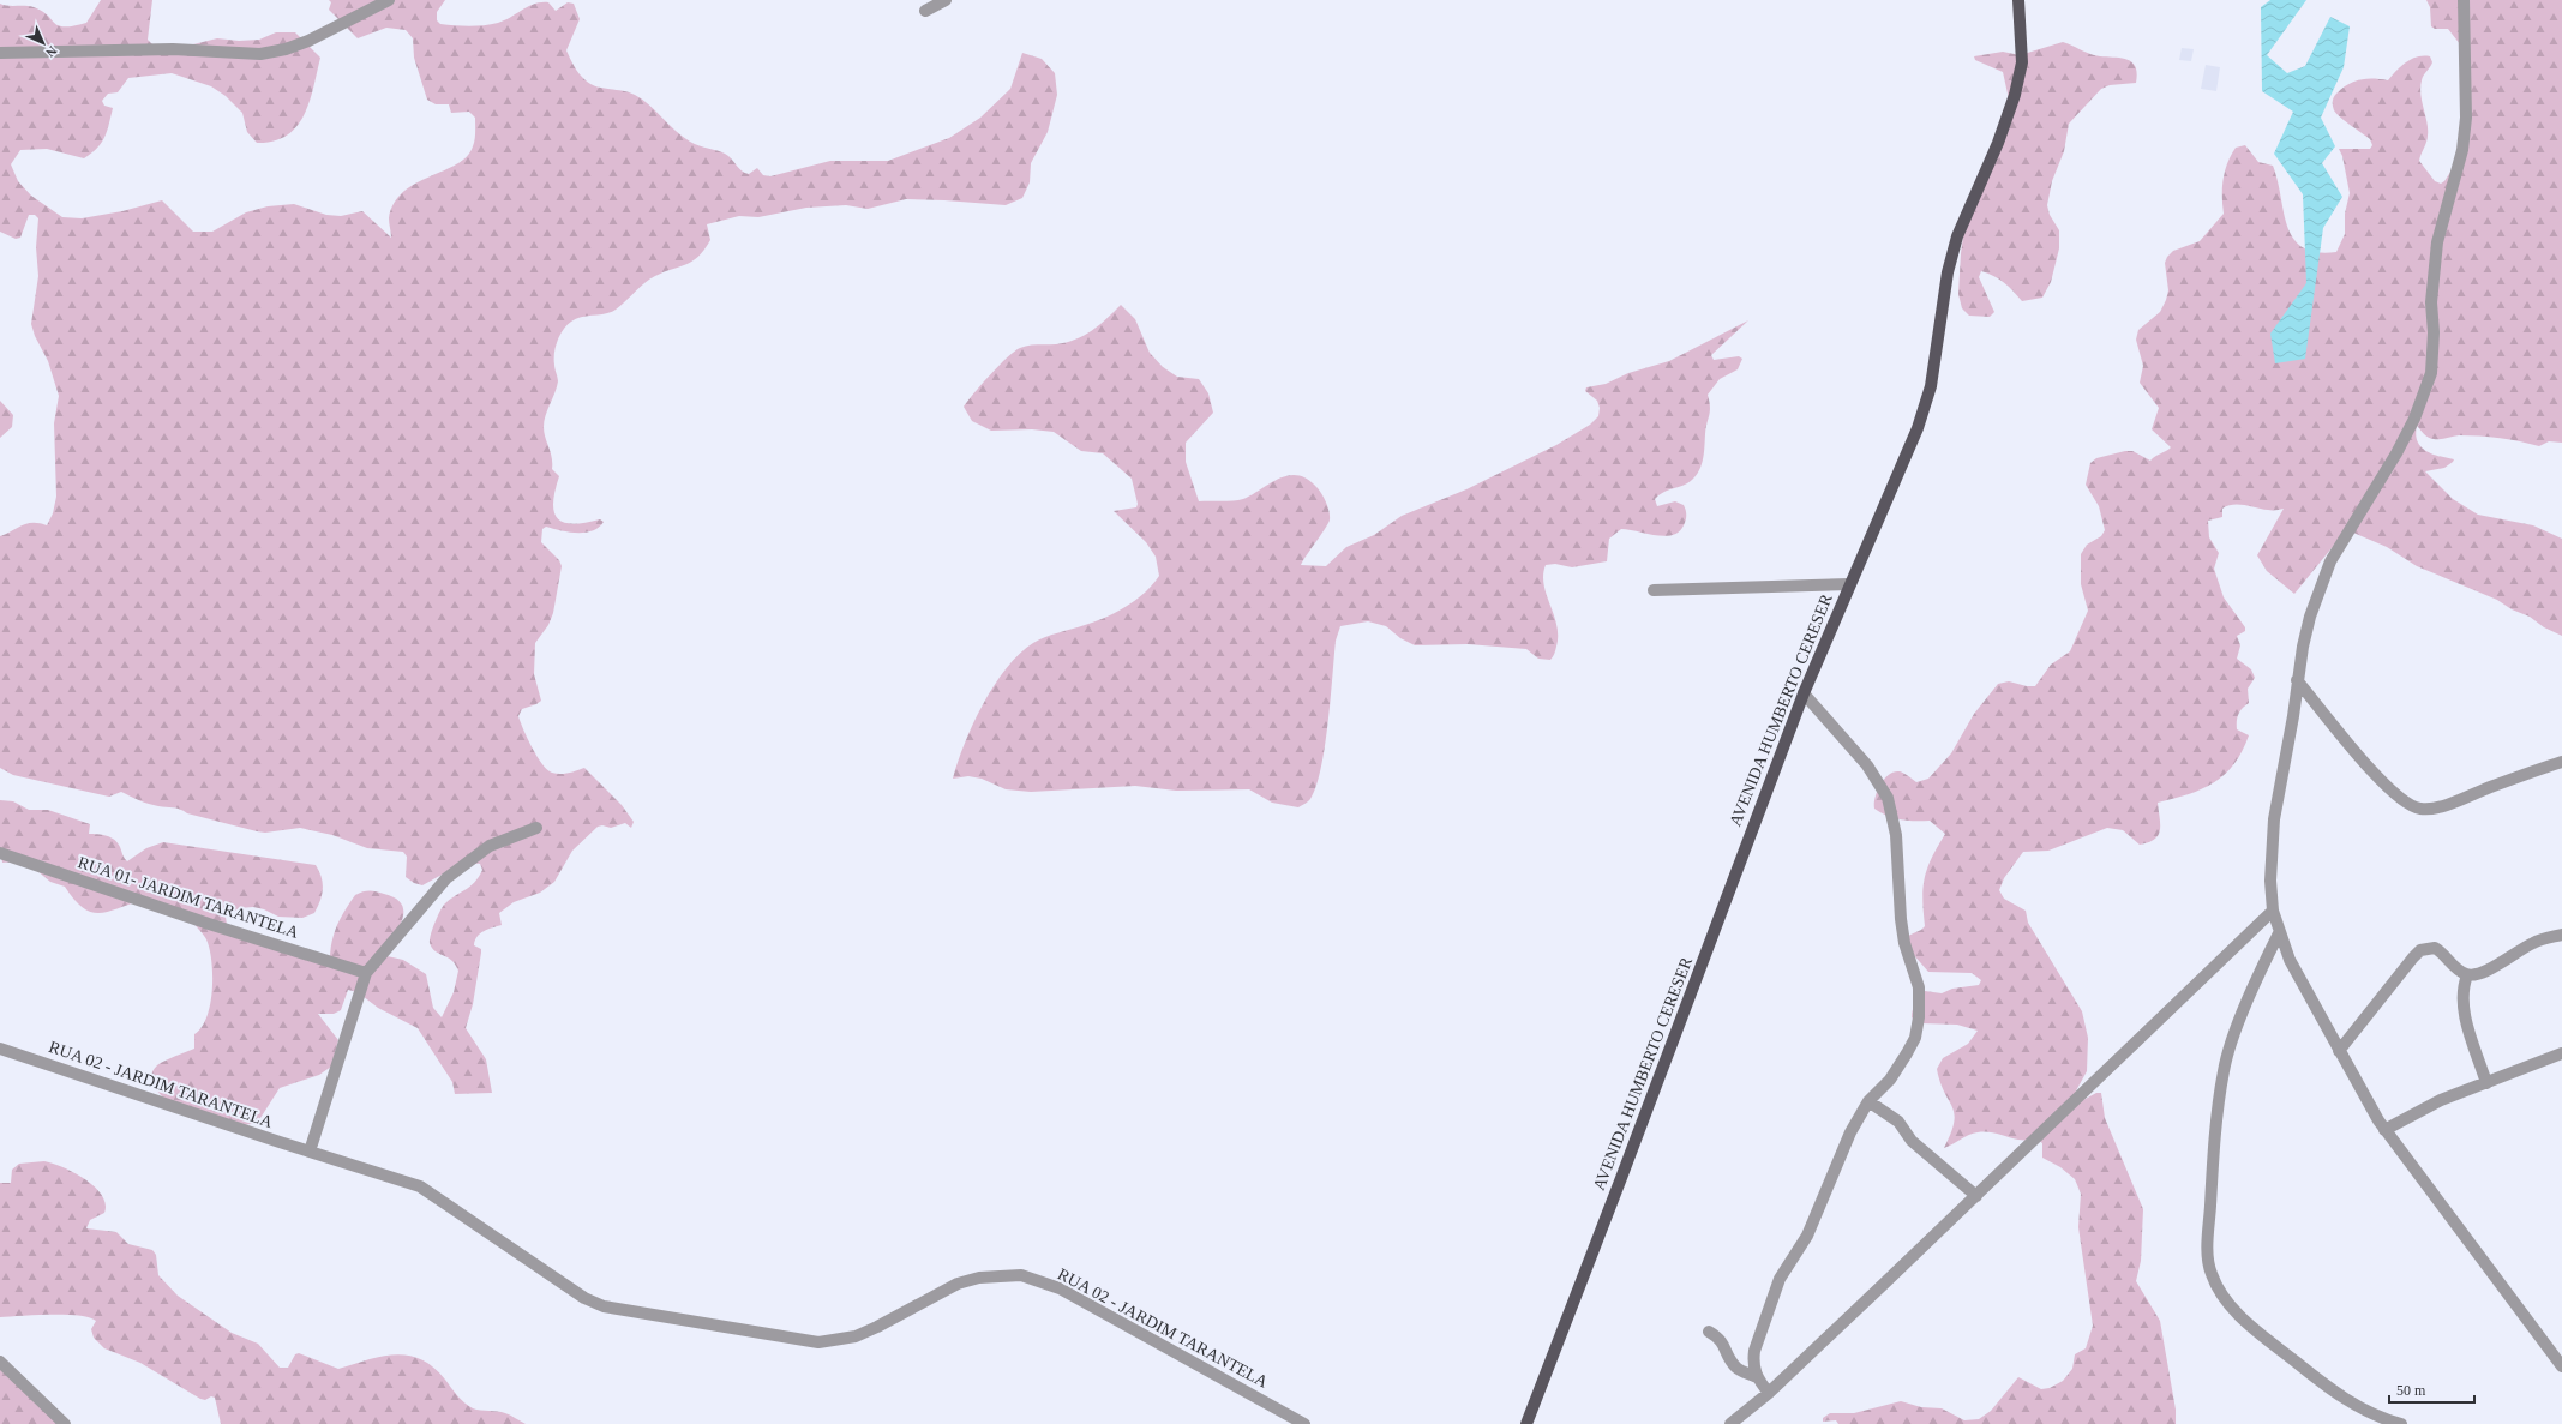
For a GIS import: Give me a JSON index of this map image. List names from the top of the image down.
{
  "streets": {
    "main road": ["AVENIDA HUMBERTO CERESER"],
    "street": ["RUA 01- JARDIM TARANTELA", "RUA 02 - JARDIM TARANTELA"]
  },
  "scale_bar": "50 m",
  "north": "bottom right"
}
